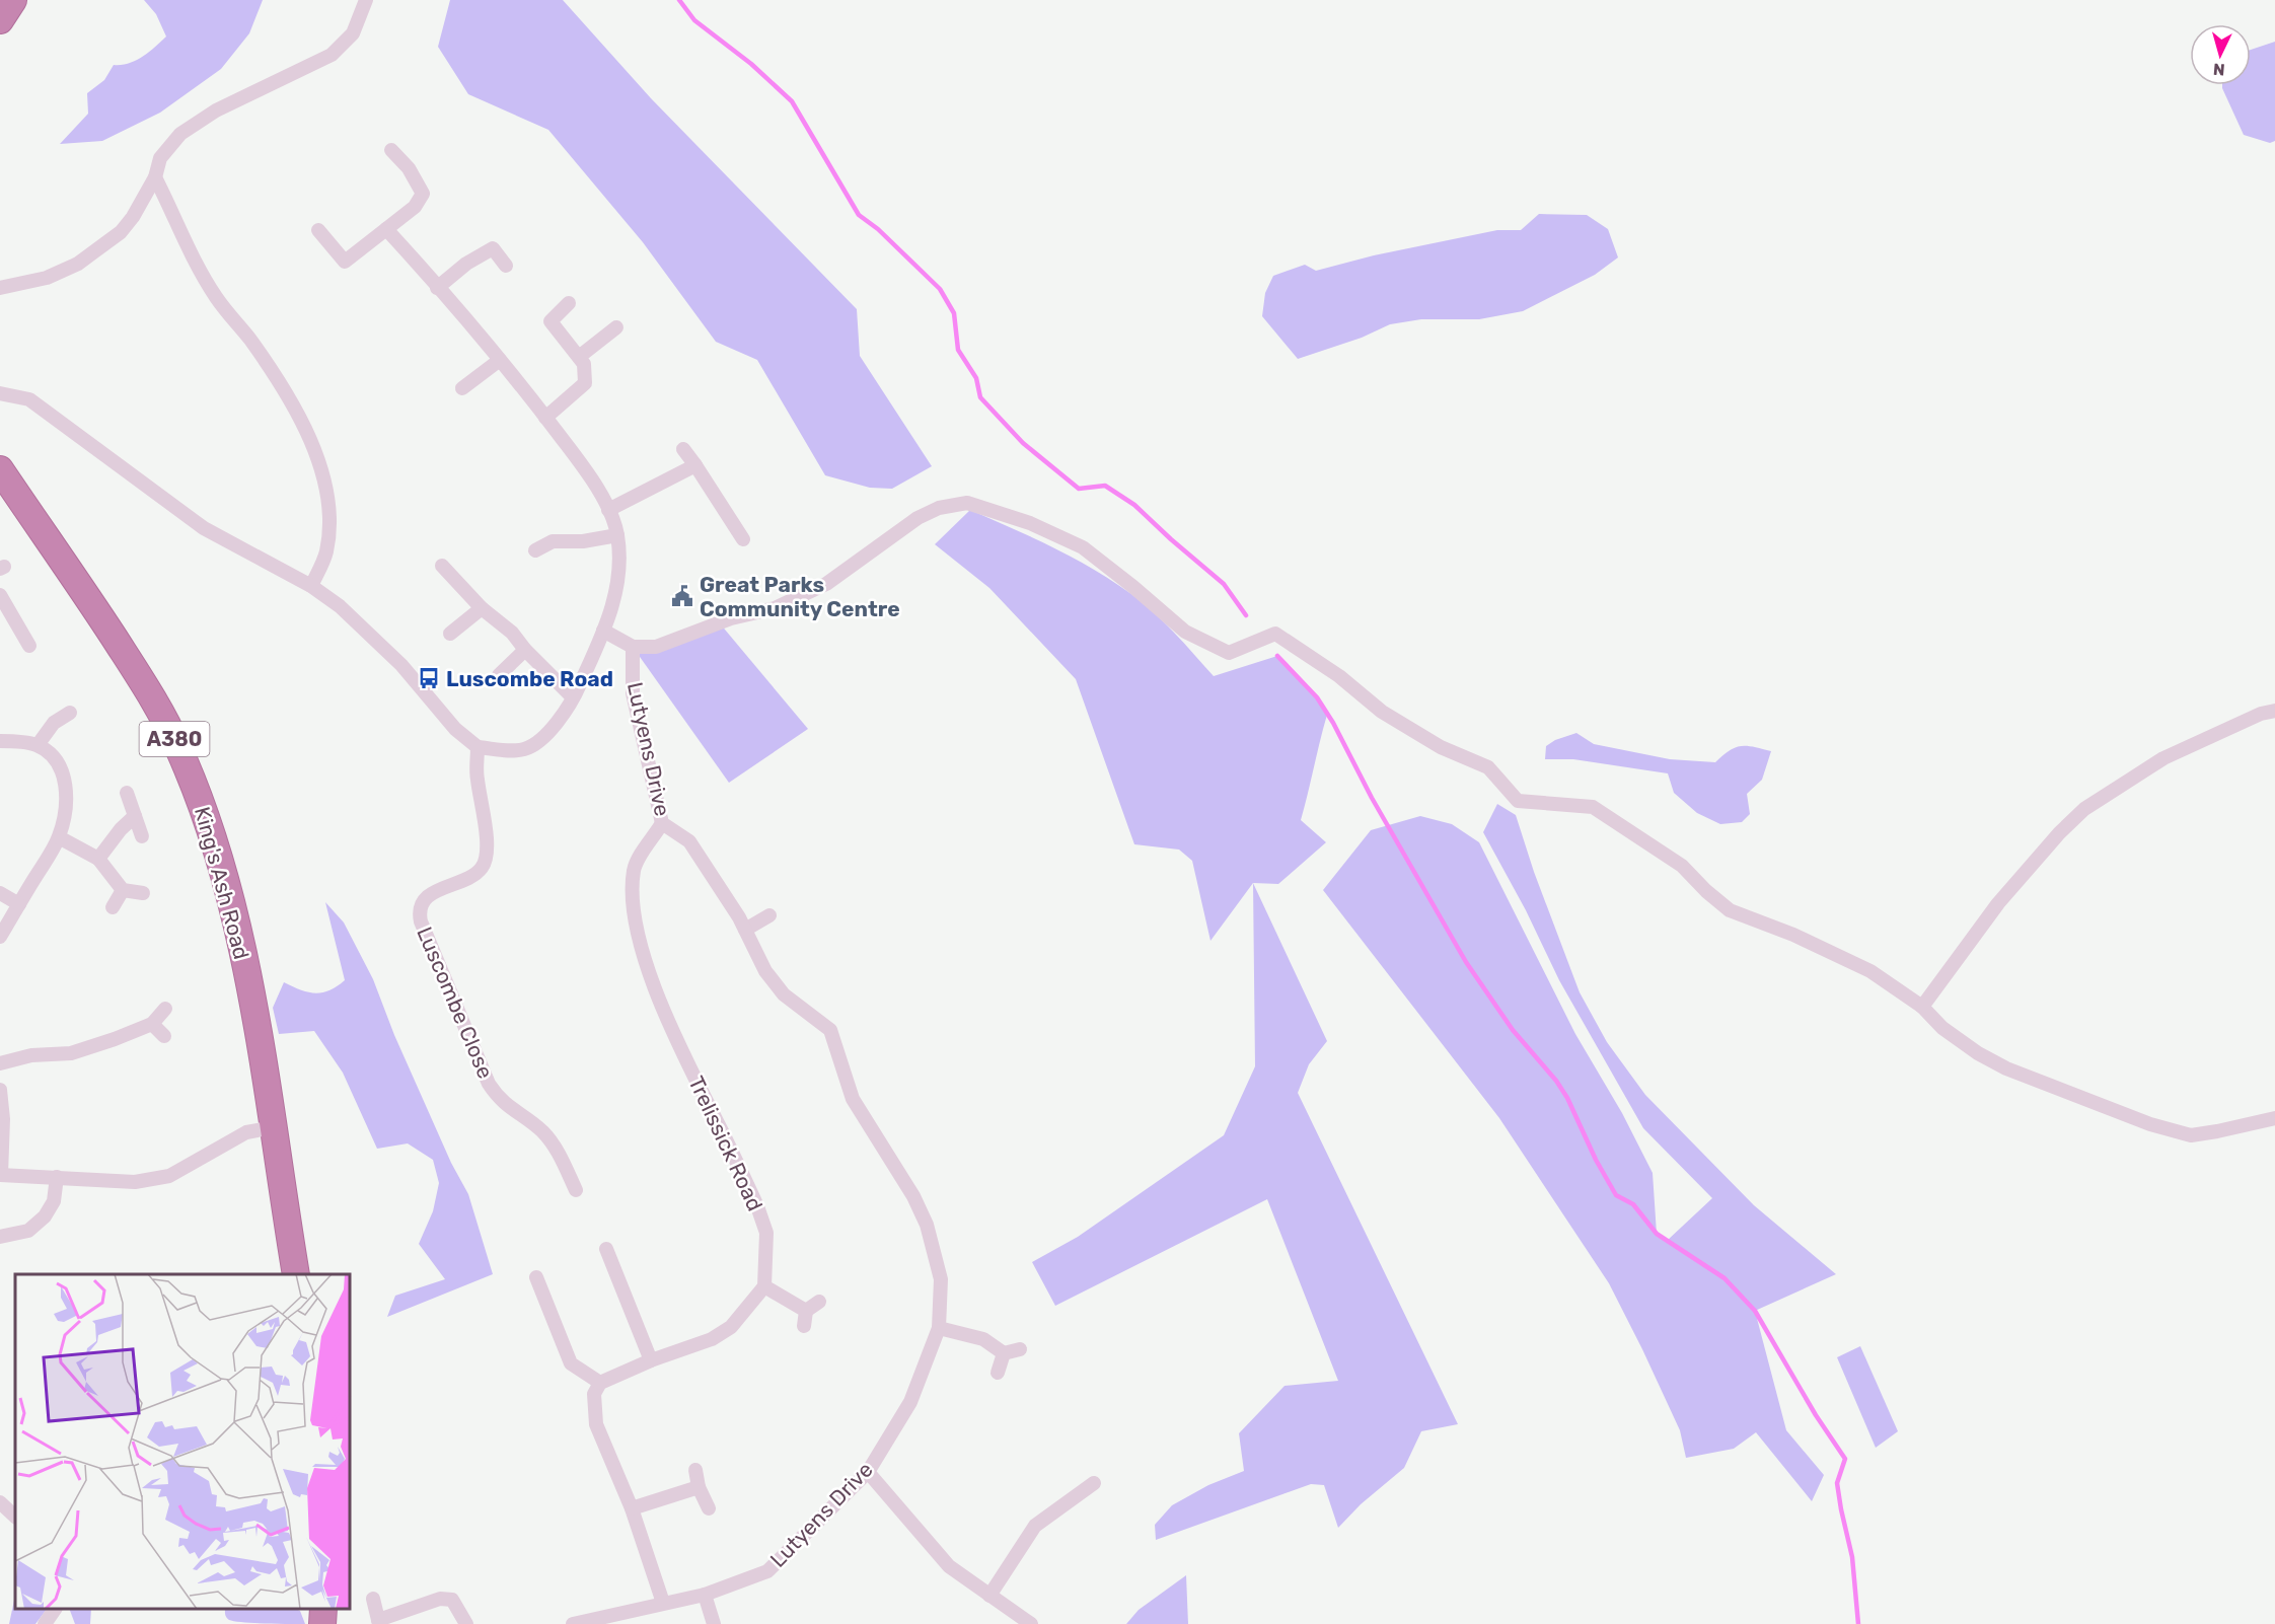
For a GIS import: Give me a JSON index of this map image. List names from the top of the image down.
{
  "streets": {
    "highway": ["A380", "King's Ash Road"],
    "street": ["Lutyens Drive", "Luscombe Close", "Trelissick Road"]
  },
  "crossings": [
    ["Lutyens Drive", "Trelissick Road"]
  ],
  "places": {
    "public building": ["Great Parks Community Centre"],
    "bus stop": ["Luscombe Road"]
  },
  "north": "bottom"
}
